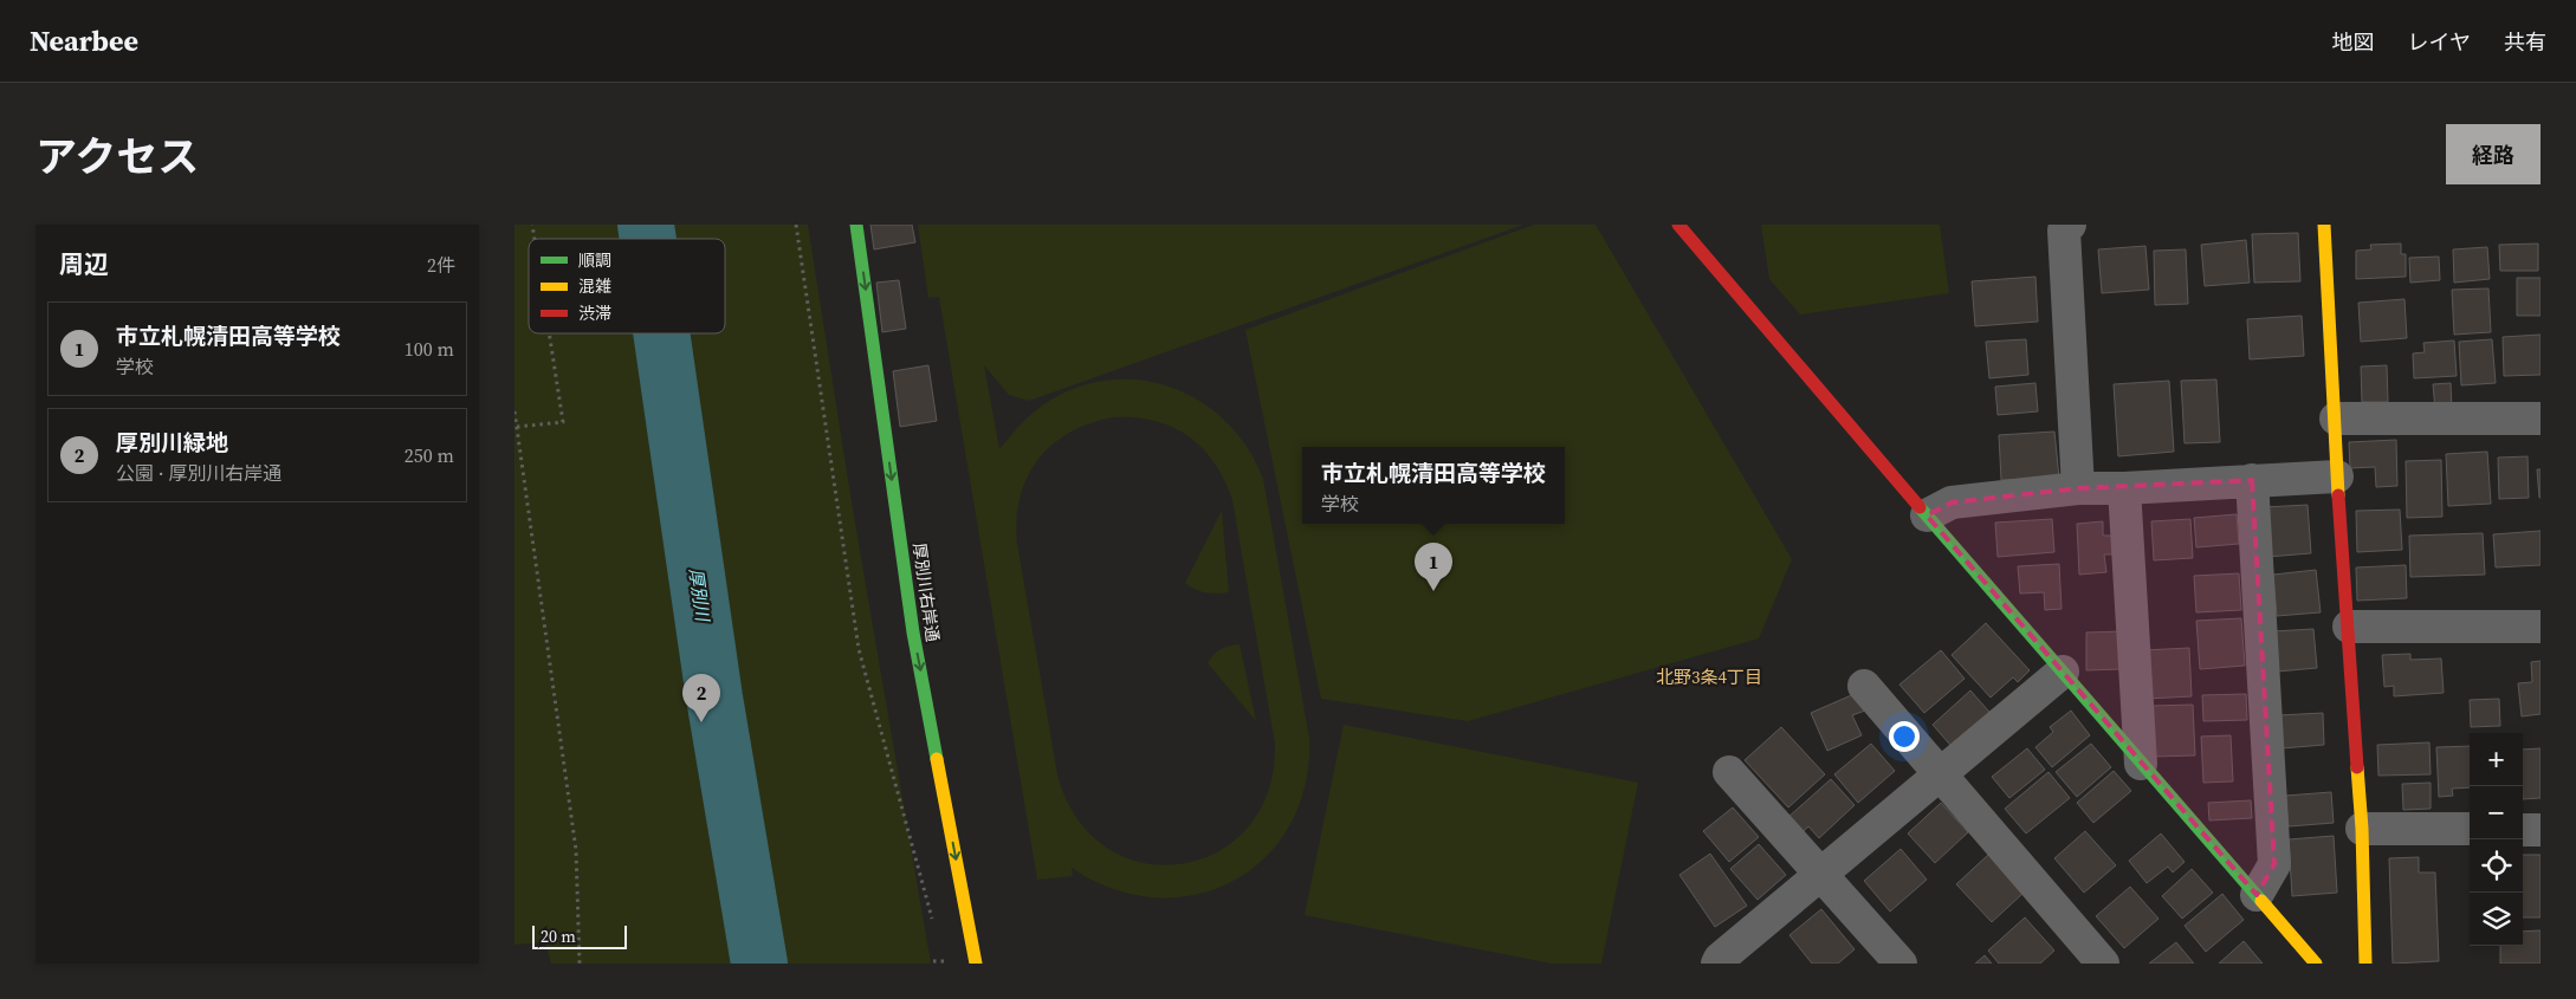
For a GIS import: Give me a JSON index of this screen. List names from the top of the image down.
{
  "streets": {
    "street": ["厚別川右岸通"]
  },
  "one_way": ["厚別川右岸通"],
  "districts": ["北野3条4丁目"],
  "water": ["厚別川"],
  "legend": ["順調", "混雑", "渋滞"],
  "scale_bar": "20 m",
  "page": {
    "header": "Nearbee",
    "nav": ["地図", "レイヤ", "共有"],
    "title": "アクセス",
    "buttons": "経路",
    "heading": ["周辺", "2件"],
    "list": [
      {
        "mark": "1",
        "name": "市立札幌清田高等学校",
        "note": "学校",
        "value": "100 m"
      },
      {
        "mark": "2",
        "name": "厚別川緑地",
        "note": "公園 · 厚別川右岸通",
        "value": "250 m"
      }
    ],
    "popup": ["市立札幌清田高等学校", "学校"],
    "pins": ["1", "2"],
    "map_buttons": ["+", "−"],
    "scale": "20 m"
  }
}
